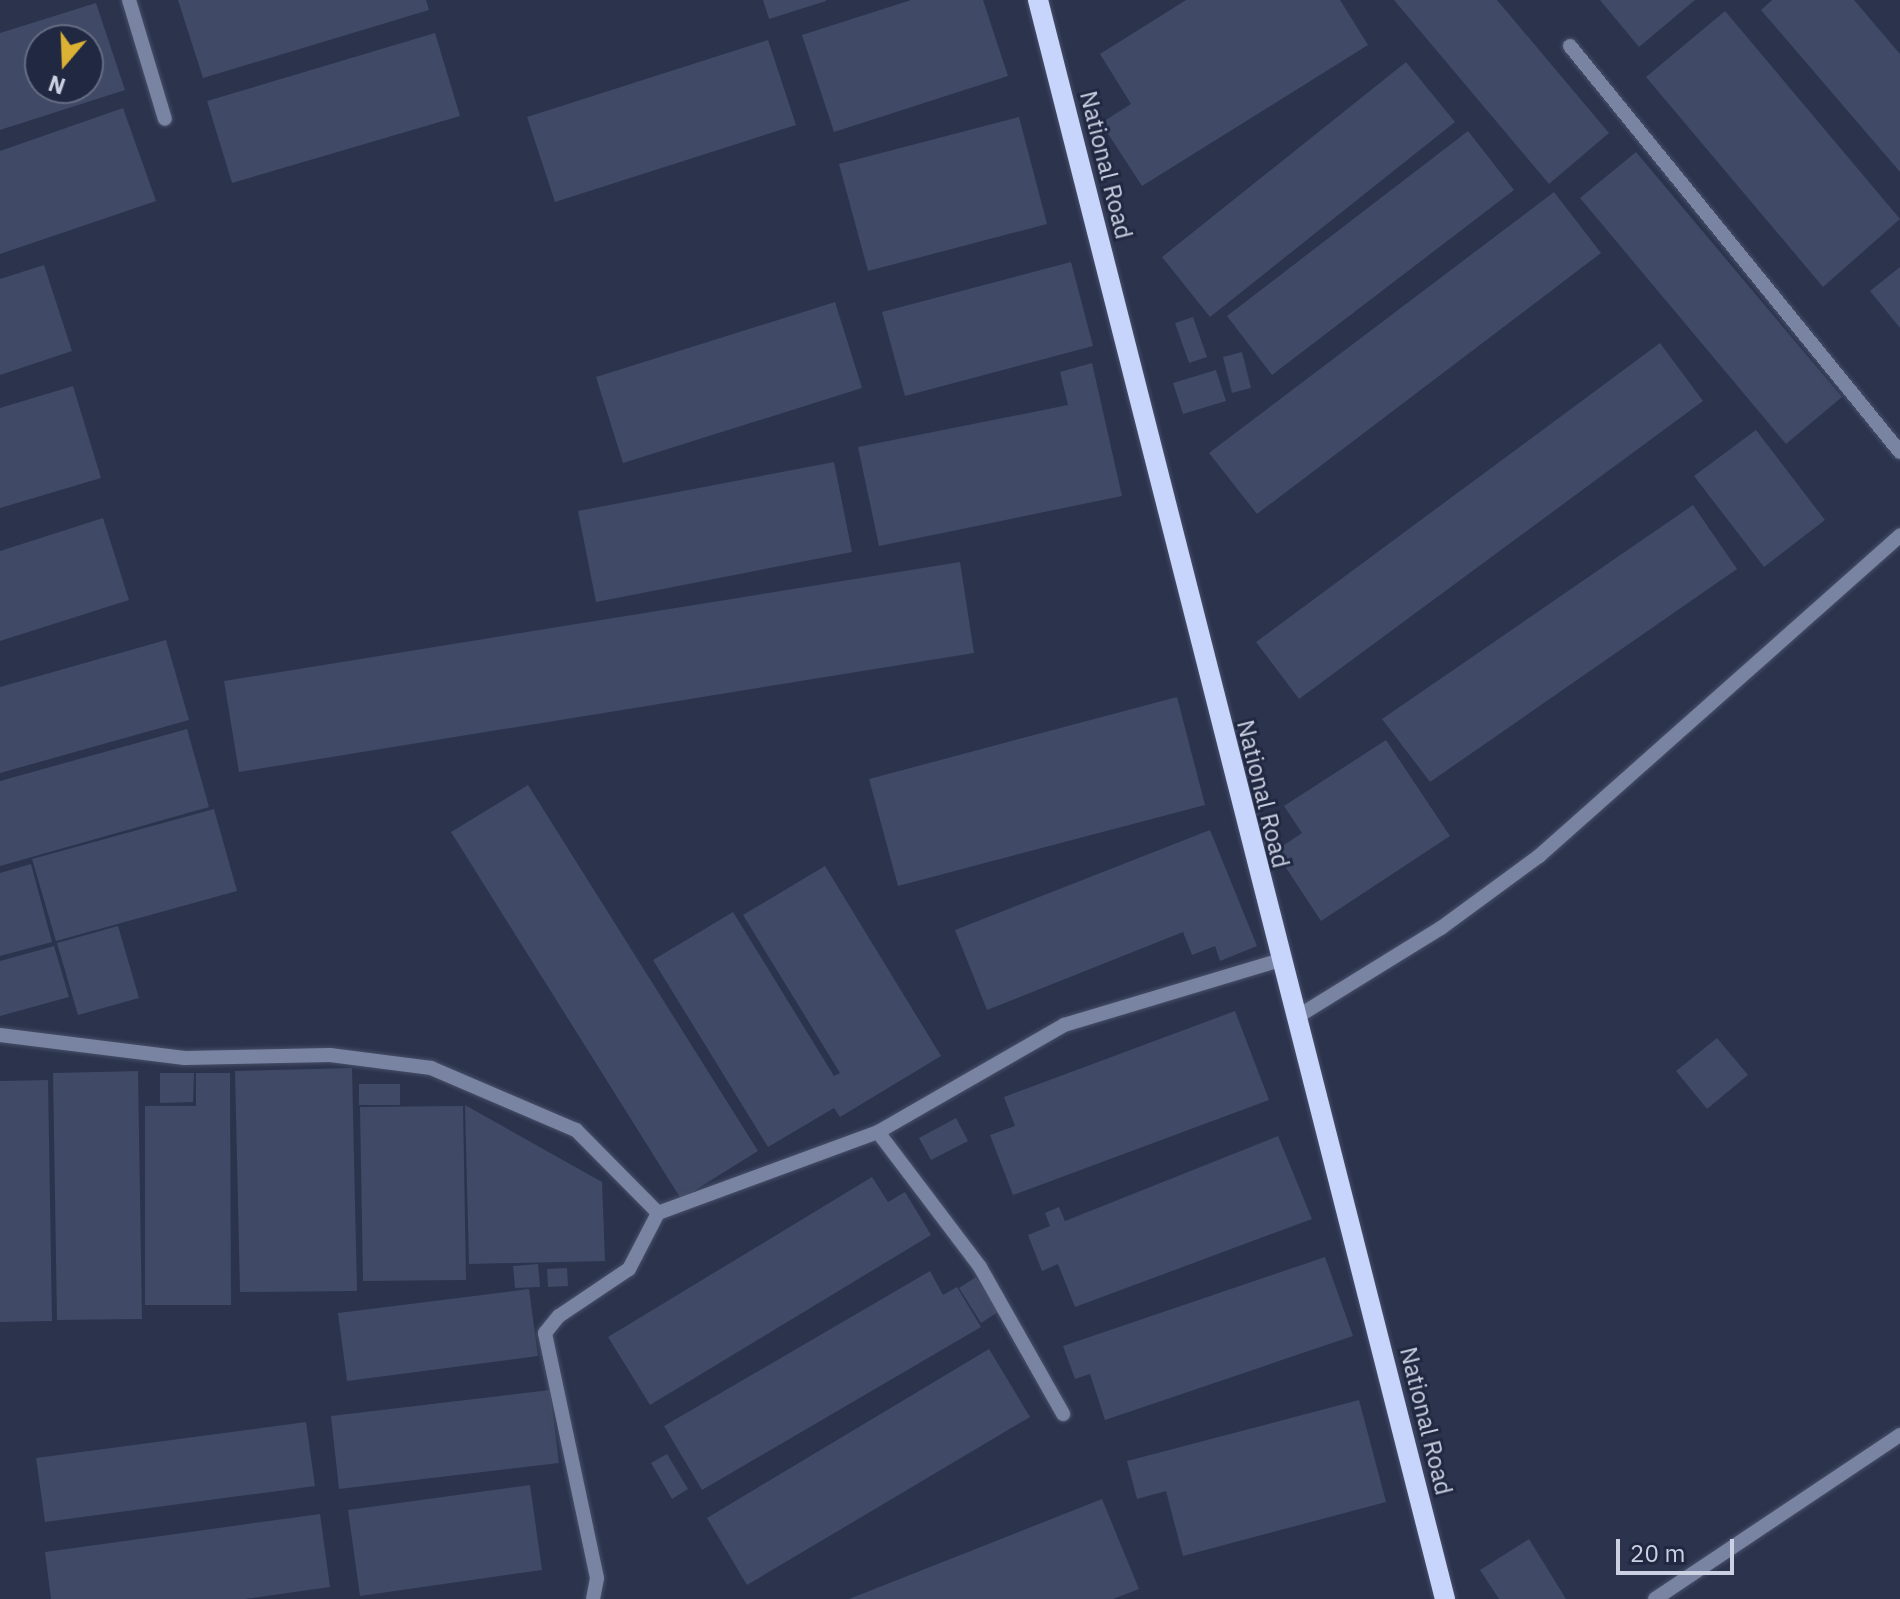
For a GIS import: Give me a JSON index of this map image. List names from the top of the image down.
{
  "streets": {
    "main road": ["National Road"]
  },
  "scale_bar": "20 m",
  "north": "bottom"
}
